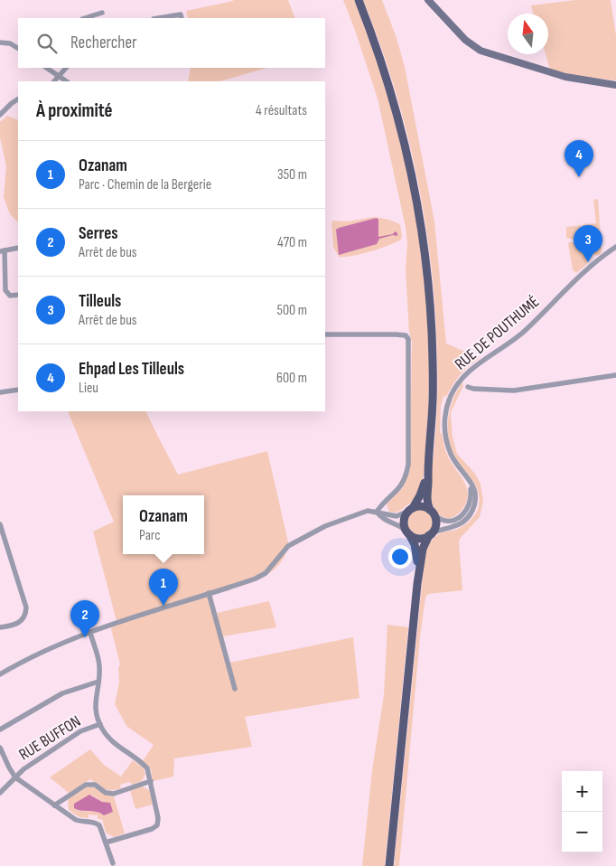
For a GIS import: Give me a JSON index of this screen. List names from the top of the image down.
{
  "streets": {
    "street": ["RUE DE POUTHUMÉ", "RUE BUFFON"]
  },
  "north": "top",
  "page": {
    "search": "Rechercher",
    "heading": ["À proximité", "4 résultats"],
    "pins": [
      "4",
      "3",
      "1",
      "2"
    ],
    "list": [
      {
        "mark": "1",
        "name": "Ozanam",
        "note": "Parc · Chemin de la Bergerie",
        "value": "350 m"
      },
      {
        "mark": "2",
        "name": "Serres",
        "note": "Arrêt de bus",
        "value": "470 m"
      },
      {
        "mark": "3",
        "name": "Tilleuls",
        "note": "Arrêt de bus",
        "value": "500 m"
      },
      {
        "mark": "4",
        "name": "Ehpad Les Tilleuls",
        "note": "Lieu",
        "value": "600 m"
      }
    ],
    "popup": ["Ozanam", "Parc"],
    "map_buttons": ["+", "−"]
  }
}
